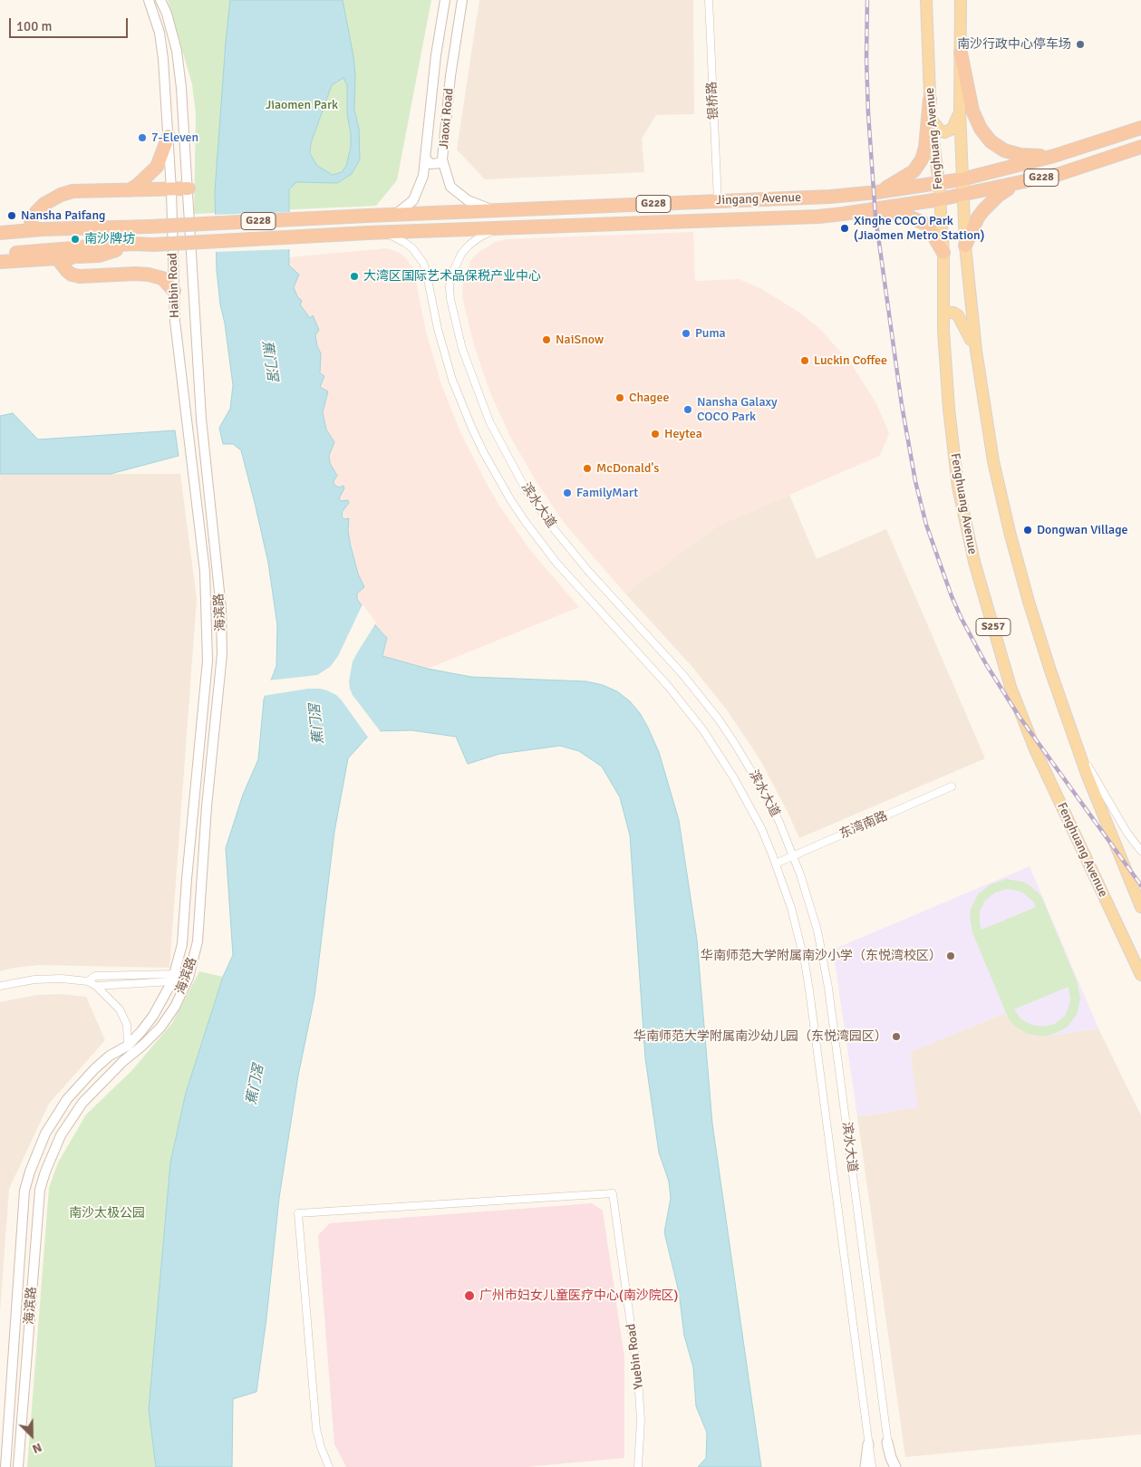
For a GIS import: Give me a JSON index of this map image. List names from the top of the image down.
{
  "streets": {
    "highway": ["G228", "Jingang Avenue"],
    "main road": ["Fenghuang Avenue", "S257"],
    "street": [
      "银桥路",
      "Jiaoxi Road",
      "Haibin Road",
      "滨水大道",
      "海滨路",
      "东湾南路",
      "Yuebin Road"
    ]
  },
  "crossings": [
    ["银桥路", "Jingang Avenue"],
    ["Jiaoxi Road", "Jingang Avenue"],
    ["Fenghuang Avenue", "Jingang Avenue"],
    ["Jingang Avenue", "滨水大道"],
    ["Haibin Road", "海滨路"],
    ["滨水大道", "东湾南路"]
  ],
  "water": ["蕉门滘"],
  "parks": ["Jiaomen Park", "南沙太极公园"],
  "places": [
    "南沙行政中心停车场",
    "7-Eleven",
    "Nansha Paifang",
    "Xinghe COCO Park (Jiaomen Metro Station)",
    "南沙牌坊",
    "大湾区国际艺术品保税产业中心",
    "Puma",
    "NaiSnow",
    "Luckin Coffee",
    "Chagee",
    "Nansha Galaxy COCO Park",
    "Heytea",
    "McDonald's",
    "FamilyMart",
    "Dongwan Village",
    "华南师范大学附属南沙小学（东悦湾校区）",
    "华南师范大学附属南沙幼儿园（东悦湾园区）",
    "广州市妇女儿童医疗中心(南沙院区)"
  ],
  "scale_bar": "100 m",
  "north": "bottom right"
}
